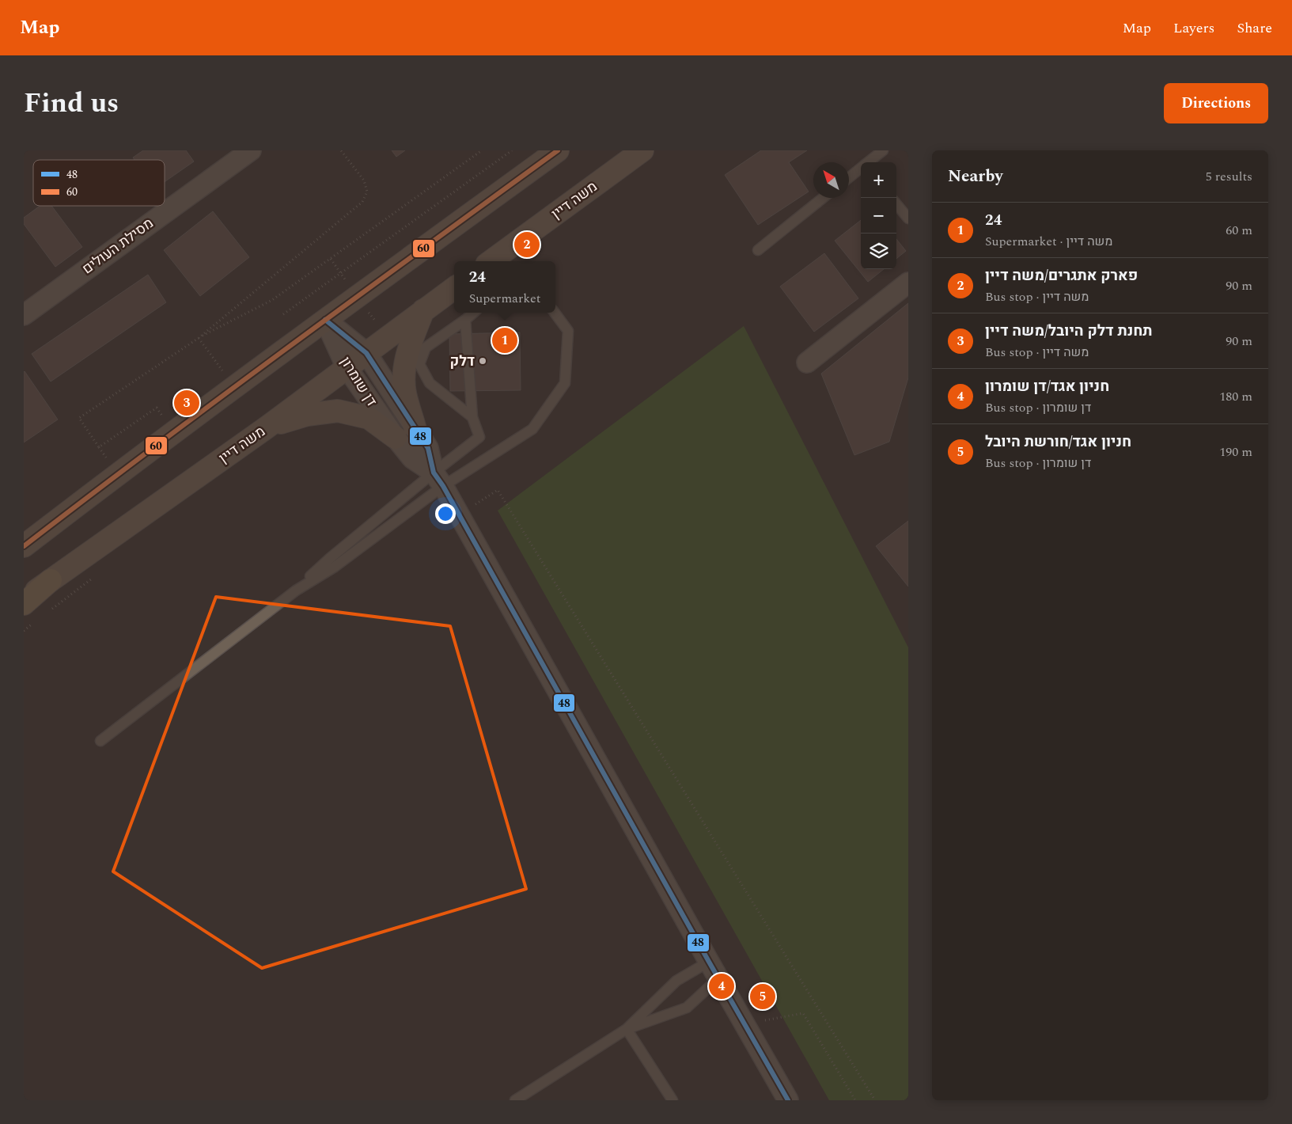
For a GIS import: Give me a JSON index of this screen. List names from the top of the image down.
{
  "streets": {
    "main road": ["משה דיין"],
    "street": ["מסילת העולים", "דן שומרון"]
  },
  "crossings": [
    ["משה דיין", "דן שומרון"]
  ],
  "places": ["דלק"],
  "lines": ["transit line 60", "transit line 48"],
  "legend": ["48", "60"],
  "north": "top left",
  "page": {
    "header": "Map",
    "nav": ["Map", "Layers", "Share"],
    "title": "Find us",
    "buttons": "Directions",
    "heading": ["Nearby", "5 results"],
    "map_buttons": ["+", "−"],
    "list": [
      {
        "mark": "1",
        "name": "24",
        "note": "Supermarket · משה דיין",
        "value": "60 m"
      },
      {
        "mark": "2",
        "name": "פארק אתגרים/משה דיין",
        "note": "Bus stop · משה דיין",
        "value": "90 m"
      },
      {
        "mark": "3",
        "name": "תחנת דלק היובל/משה דיין",
        "note": "Bus stop · משה דיין",
        "value": "90 m"
      },
      {
        "mark": "4",
        "name": "חניון אגד/דן שומרון",
        "note": "Bus stop · דן שומרון",
        "value": "180 m"
      },
      {
        "mark": "5",
        "name": "חניון אגד/חורשת היובל",
        "note": "Bus stop · דן שומרון",
        "value": "190 m"
      }
    ],
    "pins": [
      "2",
      "1",
      "3",
      "4",
      "5"
    ],
    "popup": ["24", "Supermarket"]
  }
}
